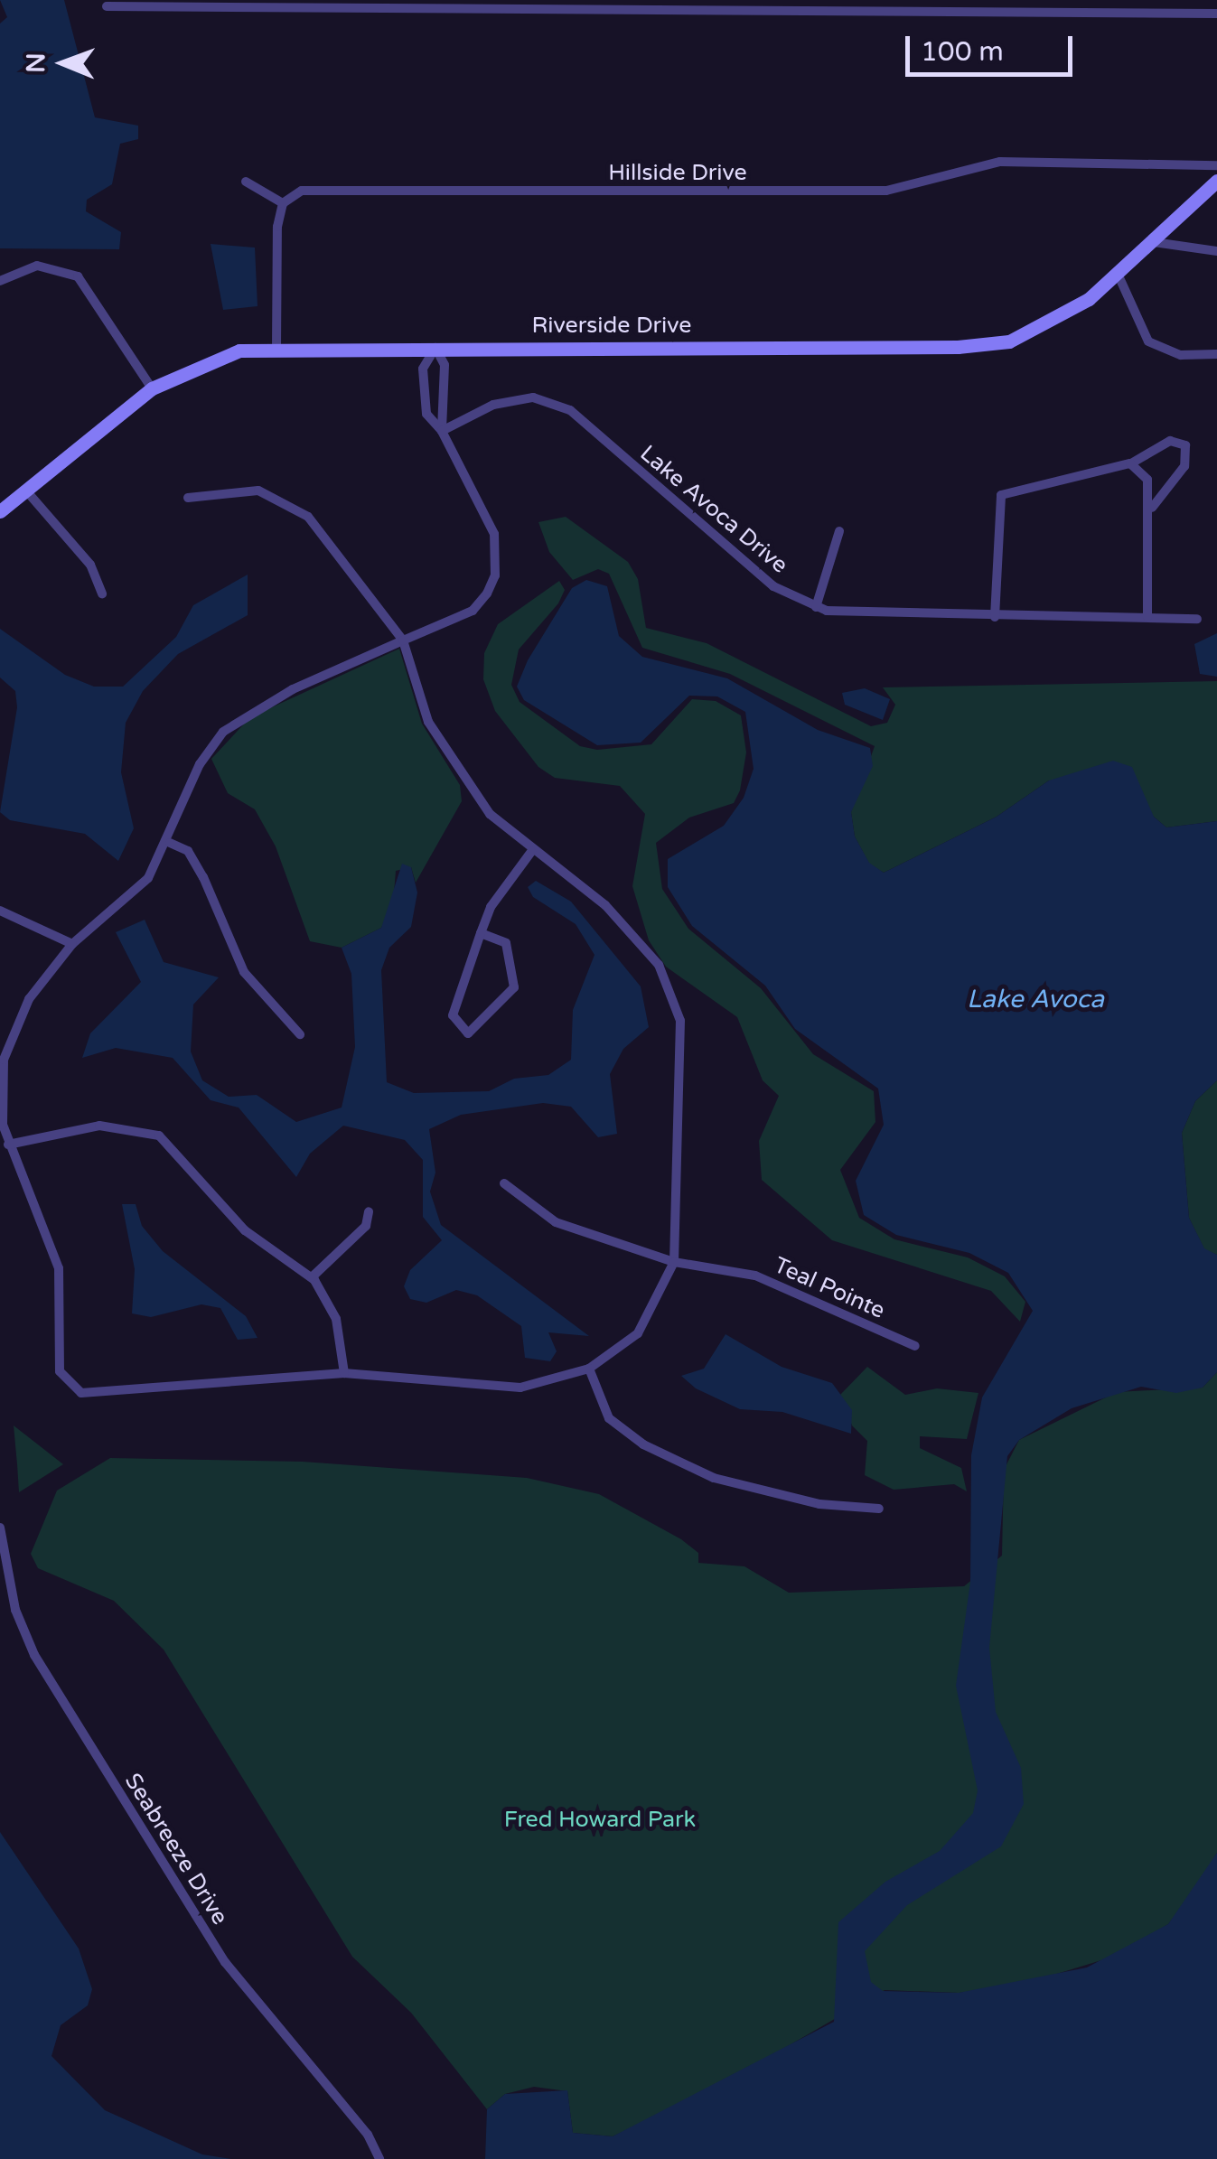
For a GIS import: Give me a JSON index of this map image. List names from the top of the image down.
{
  "streets": {
    "street": [
      "Hillside Drive",
      "Riverside Drive",
      "Lake Avoca Drive",
      "Teal Pointe",
      "Seabreeze Drive"
    ]
  },
  "water": ["Lake Avoca"],
  "parks": ["Fred Howard Park"],
  "scale_bar": "100 m",
  "north": "left"
}
